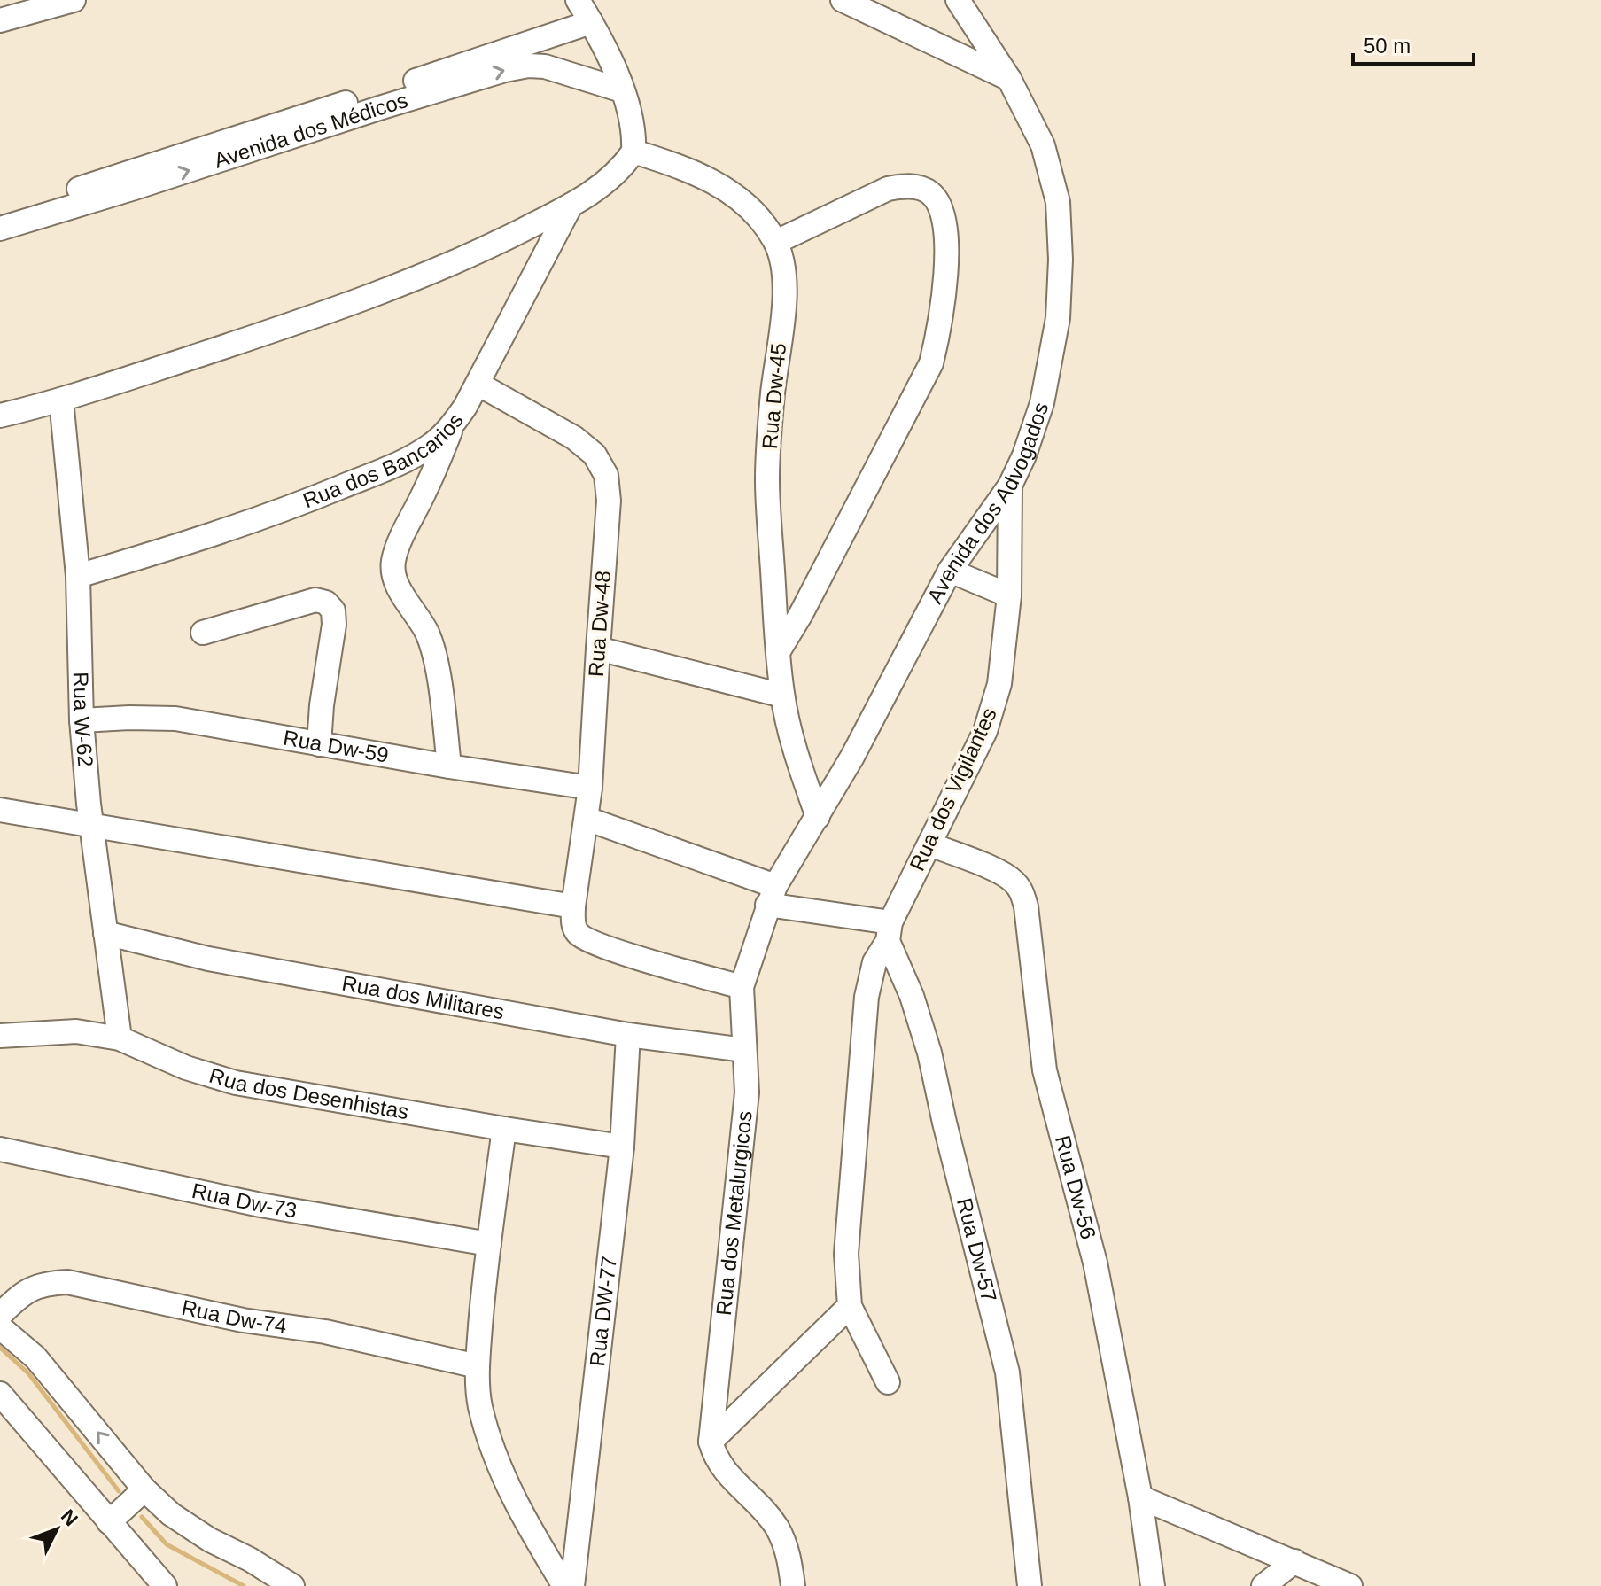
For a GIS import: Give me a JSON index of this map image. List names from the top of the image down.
{
  "streets": {
    "street": [
      "Avenida dos Médicos",
      "Rua Dw-45",
      "Rua dos Bancarios",
      "Avenida dos Advogados",
      "Rua Dw-48",
      "Rua W-62",
      "Rua Dw-59",
      "Rua dos Vigilantes",
      "Rua dos Militares",
      "Rua dos Desenhistas",
      "Rua Dw-56",
      "Rua Dw-73",
      "Rua dos Metalurgicos",
      "Rua Dw-57",
      "Rua DW-77",
      "Rua Dw-74"
    ]
  },
  "crossings": [
    ["Rua Dw-45", "Avenida dos Advogados"],
    ["Rua dos Bancarios", "Rua Dw-48"],
    ["Rua dos Bancarios", "Rua W-62"],
    ["Avenida dos Advogados", "Rua Dw-48"],
    ["Avenida dos Advogados", "Rua dos Vigilantes"],
    ["Avenida dos Advogados", "Rua dos Metalurgicos"],
    ["Rua Dw-48", "Rua Dw-59"],
    ["Rua Dw-48", "Rua dos Metalurgicos"],
    ["Rua W-62", "Rua Dw-59"],
    ["Rua W-62", "Rua dos Militares"],
    ["Rua W-62", "Rua dos Desenhistas"],
    ["Rua dos Vigilantes", "Rua Dw-56"],
    ["Rua dos Vigilantes", "Rua Dw-57"],
    ["Rua dos Militares", "Rua dos Metalurgicos"],
    ["Rua dos Militares", "Rua DW-77"],
    ["Rua dos Desenhistas", "Rua DW-77"]
  ],
  "scale_bar": "50 m",
  "north": "top right"
}
